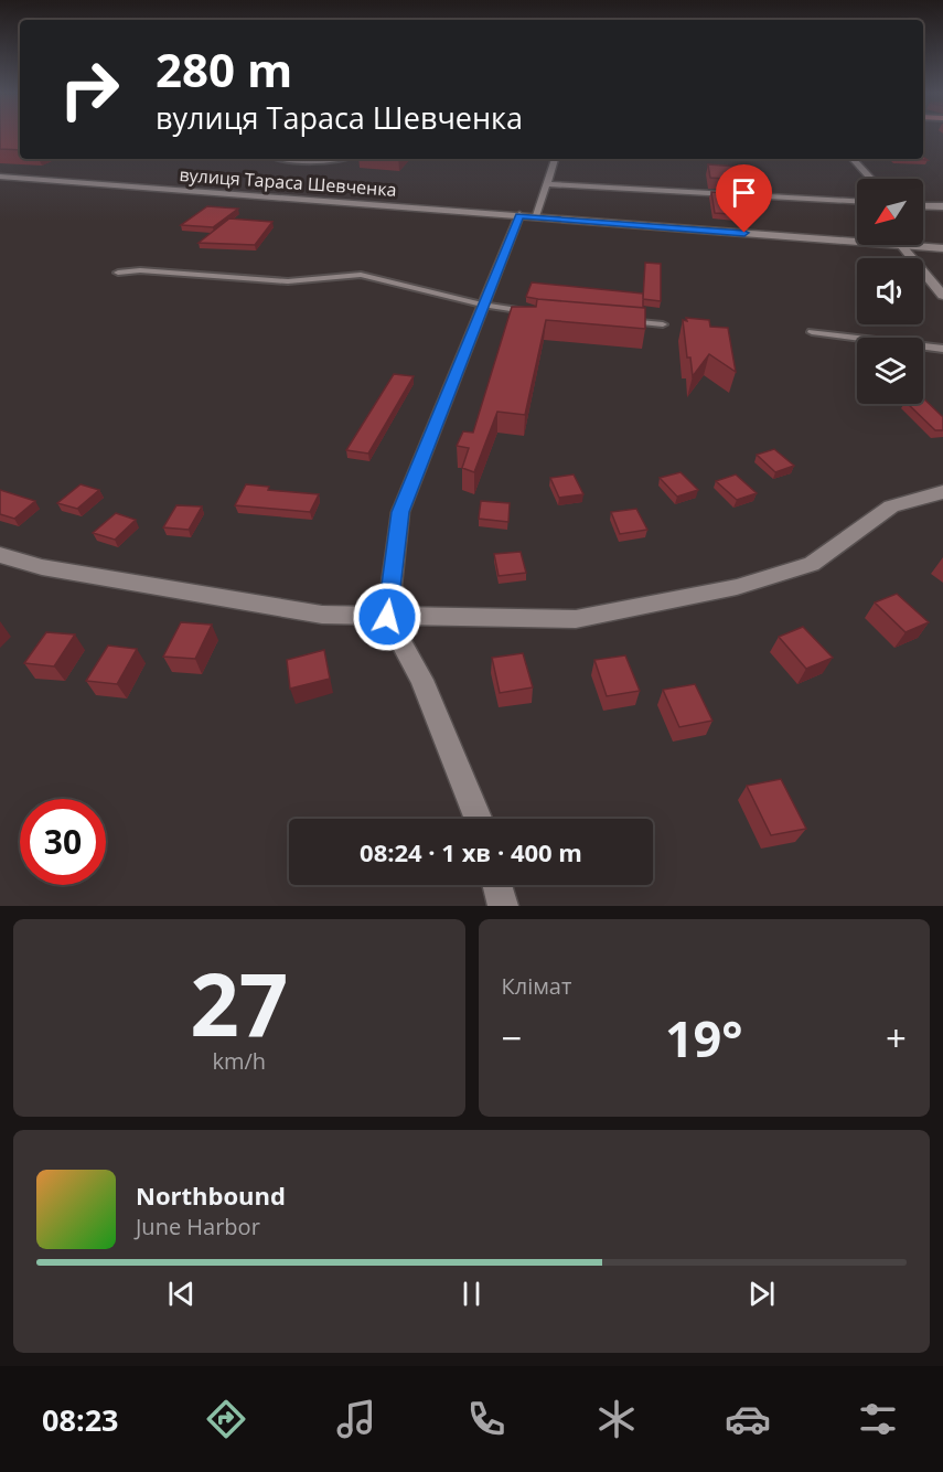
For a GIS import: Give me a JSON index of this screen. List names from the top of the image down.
{
  "streets": {
    "street": ["вулиця Тараса Шевченка"]
  },
  "north": "bottom left",
  "page": {
    "turn": ["280 m", "вулиця Тараса Шевченка"],
    "limit": "30",
    "trip": "08:24 · 1 хв · 400 m",
    "tile": [
      ["27", "km/h"],
      "Клімат"
    ],
    "heat": ["−", "19°", "+"],
    "song": ["Northbound", "June Harbor"],
    "tabs": "08:23"
  }
}
